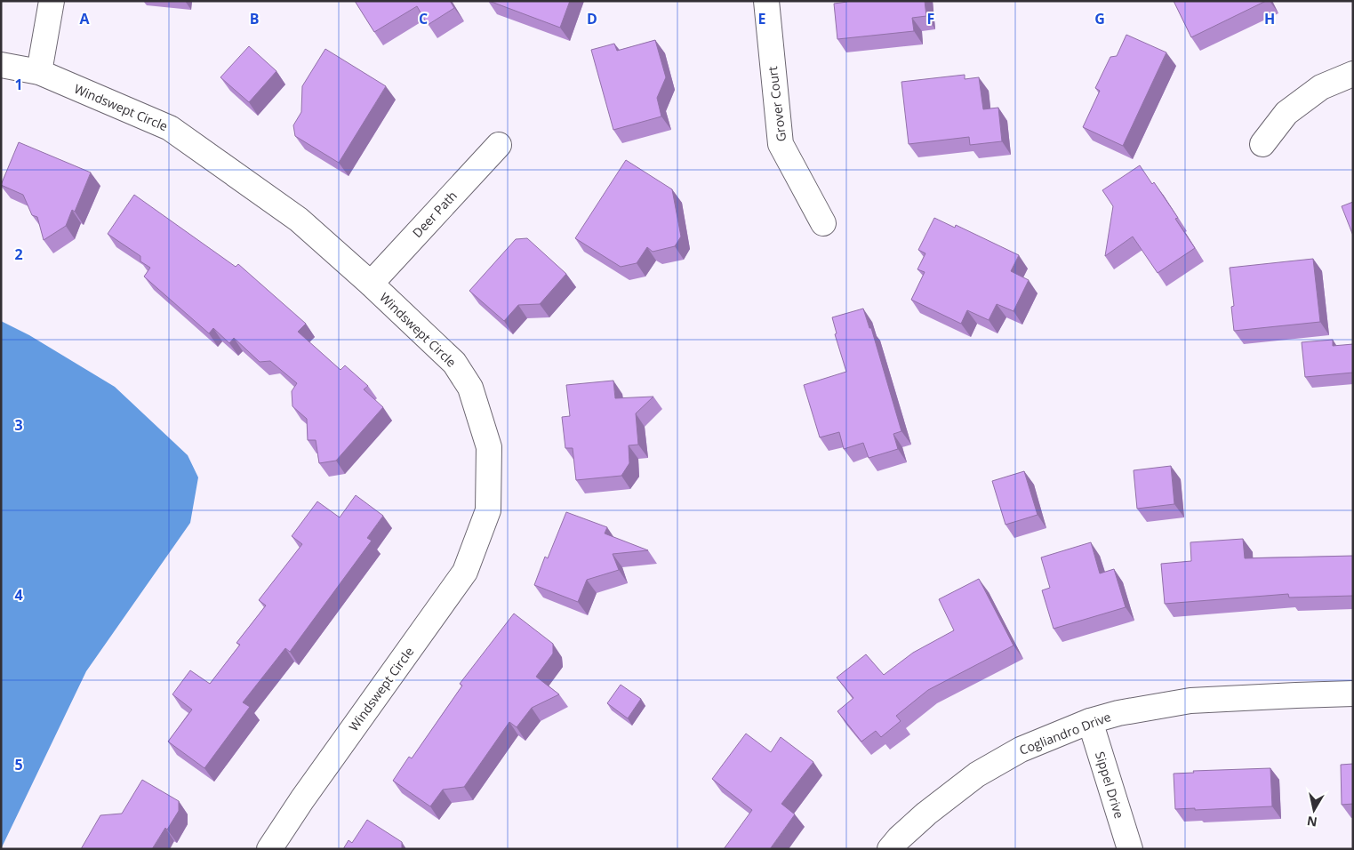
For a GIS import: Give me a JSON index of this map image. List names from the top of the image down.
{
  "streets": {
    "street": [
      "Grover Court",
      "Windswept Circle",
      "Deer Path",
      "Cogliandro Drive",
      "Sippel Drive"
    ]
  },
  "crossings": [
    ["Windswept Circle", "Deer Path"],
    ["Cogliandro Drive", "Sippel Drive"]
  ],
  "north": "bottom",
  "grid": {
    "columns": [
      "A",
      "B",
      "C",
      "D",
      "E",
      "F",
      "G",
      "H"
    ],
    "rows": [
      "1",
      "2",
      "3",
      "4",
      "5"
    ]
  }
}
